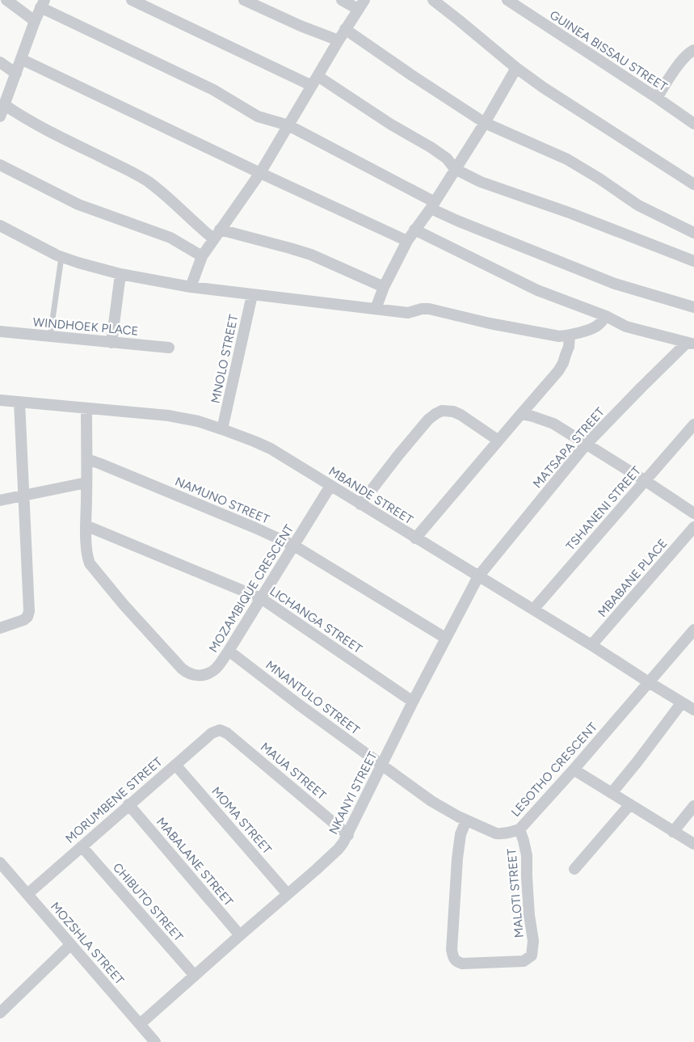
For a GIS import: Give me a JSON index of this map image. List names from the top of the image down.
{
  "streets": {
    "street": [
      "GUINEA BISSAU STREET",
      "WINDHOEK PLACE",
      "MNOLO STREET",
      "MATSAPA STREET",
      "MBANDE STREET",
      "NAMUNO STREET",
      "TSHANENI STREET",
      "MBABANE PLACE",
      "MOZAMBIQUE CRESCENT",
      "LICHANGA STREET",
      "MNANTULO STREET",
      "LESOTHO CRESCENT",
      "MAUA STREET",
      "NKANYI STREET",
      "MORUMBENE STREET",
      "MOMA STREET",
      "MABALANE STREET",
      "MALOTI STREET",
      "CHIBUTO STREET",
      "MOZSHLA STREET"
    ]
  },
  "crossings": [
    ["MNOLO STREET", "MBANDE STREET"],
    ["MATSAPA STREET", "MBANDE STREET"],
    ["MATSAPA STREET", "NKANYI STREET"],
    ["MBANDE STREET", "TSHANENI STREET"],
    ["MBANDE STREET", "MBABANE PLACE"],
    ["MBANDE STREET", "MOZAMBIQUE CRESCENT"],
    ["MBANDE STREET", "LESOTHO CRESCENT"],
    ["MBANDE STREET", "NKANYI STREET"],
    ["NAMUNO STREET", "MOZAMBIQUE CRESCENT"],
    ["NAMUNO STREET", "NKANYI STREET"],
    ["MOZAMBIQUE CRESCENT", "LICHANGA STREET"],
    ["MOZAMBIQUE CRESCENT", "MNANTULO STREET"],
    ["LICHANGA STREET", "NKANYI STREET"],
    ["MNANTULO STREET", "LESOTHO CRESCENT"],
    ["MNANTULO STREET", "NKANYI STREET"],
    ["LESOTHO CRESCENT", "NKANYI STREET"],
    ["LESOTHO CRESCENT", "MALOTI STREET"],
    ["MAUA STREET", "NKANYI STREET"],
    ["MAUA STREET", "MORUMBENE STREET"],
    ["NKANYI STREET", "MOMA STREET"],
    ["NKANYI STREET", "MABALANE STREET"],
    ["NKANYI STREET", "CHIBUTO STREET"],
    ["NKANYI STREET", "MOZSHLA STREET"],
    ["MORUMBENE STREET", "MOMA STREET"],
    ["MORUMBENE STREET", "MABALANE STREET"],
    ["MORUMBENE STREET", "CHIBUTO STREET"],
    ["MORUMBENE STREET", "MOZSHLA STREET"]
  ]
}
